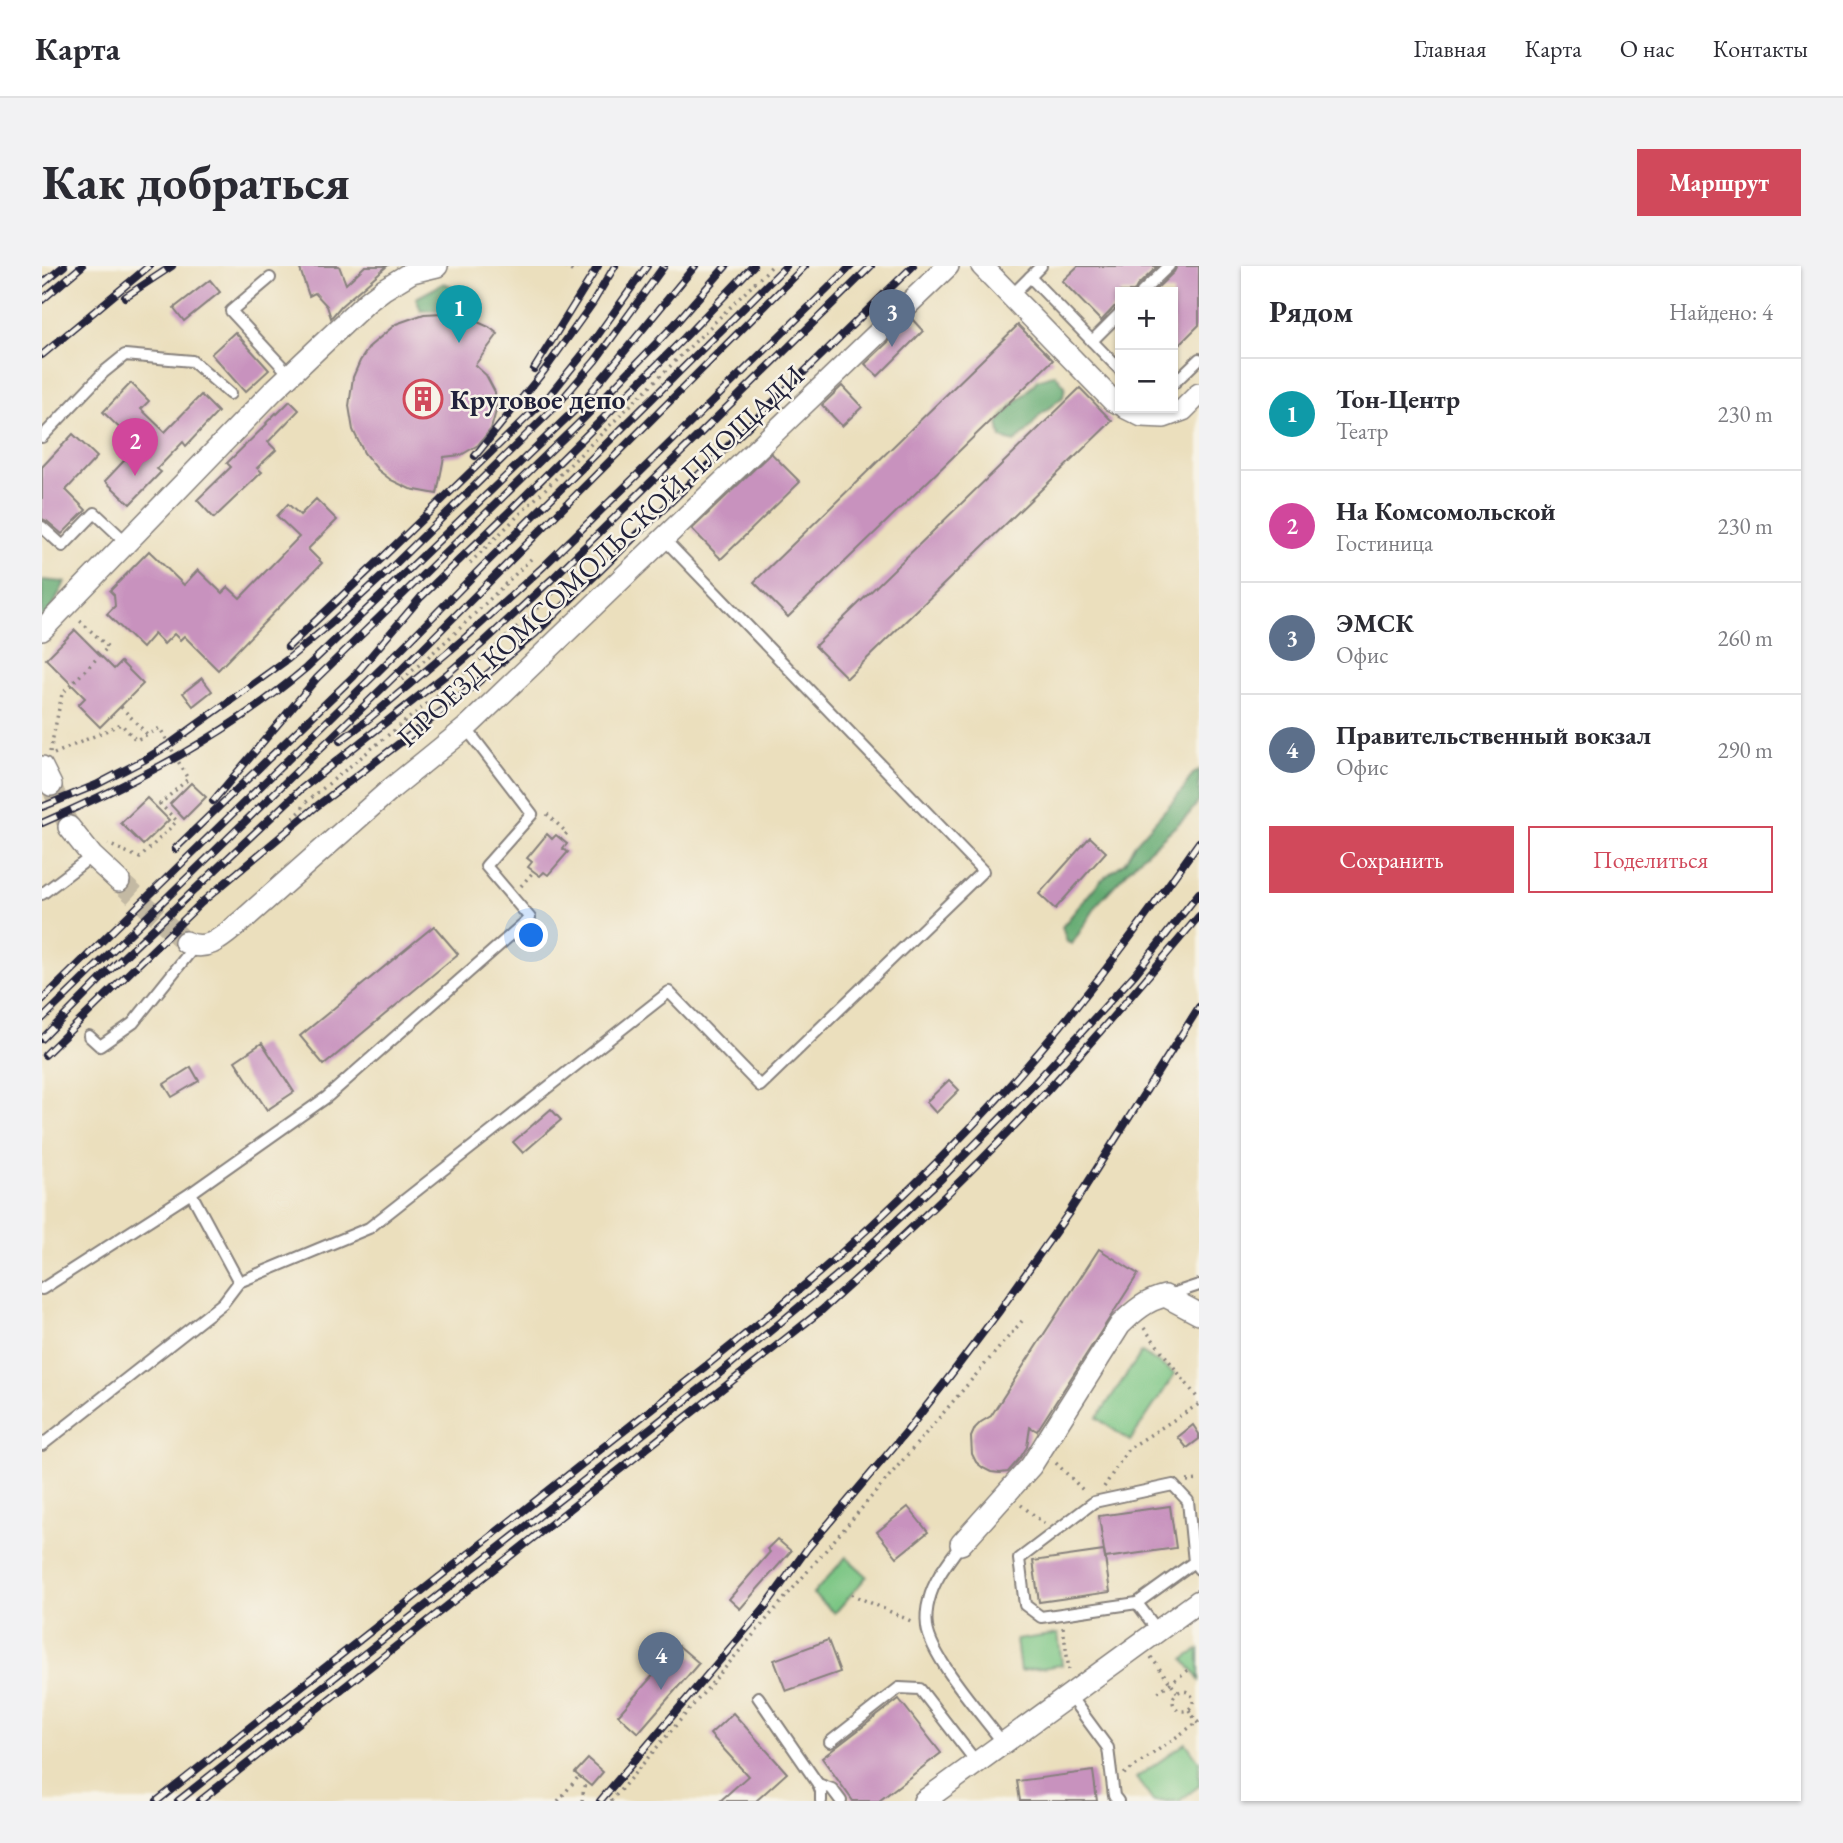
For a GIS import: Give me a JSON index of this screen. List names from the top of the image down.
{
  "streets": {
    "street": ["ПРОЕЗД КОМСОМОЛЬСКОЙ ПЛОЩАДИ"]
  },
  "places": {
    "building": ["Круговое депо"]
  },
  "page": {
    "header": "Карта",
    "nav": [
      "Главная",
      "Карта",
      "О нас",
      "Контакты"
    ],
    "buttons": [
      "Маршрут",
      ["Сохранить", "Поделиться"]
    ],
    "title": "Как добраться",
    "heading": ["Рядом", "Найдено: 4"],
    "pins": [
      "1",
      "3",
      "2",
      "4"
    ],
    "map_buttons": ["+", "−"],
    "list": [
      {
        "mark": "1",
        "name": "Тон-Центр",
        "note": "Театр",
        "value": "230 m"
      },
      {
        "mark": "2",
        "name": "На Комсомольской",
        "note": "Гостиница",
        "value": "230 m"
      },
      {
        "mark": "3",
        "name": "ЭМСК",
        "note": "Офис",
        "value": "260 m"
      },
      {
        "mark": "4",
        "name": "Правительственный вокзал",
        "note": "Офис",
        "value": "290 m"
      }
    ]
  }
}
